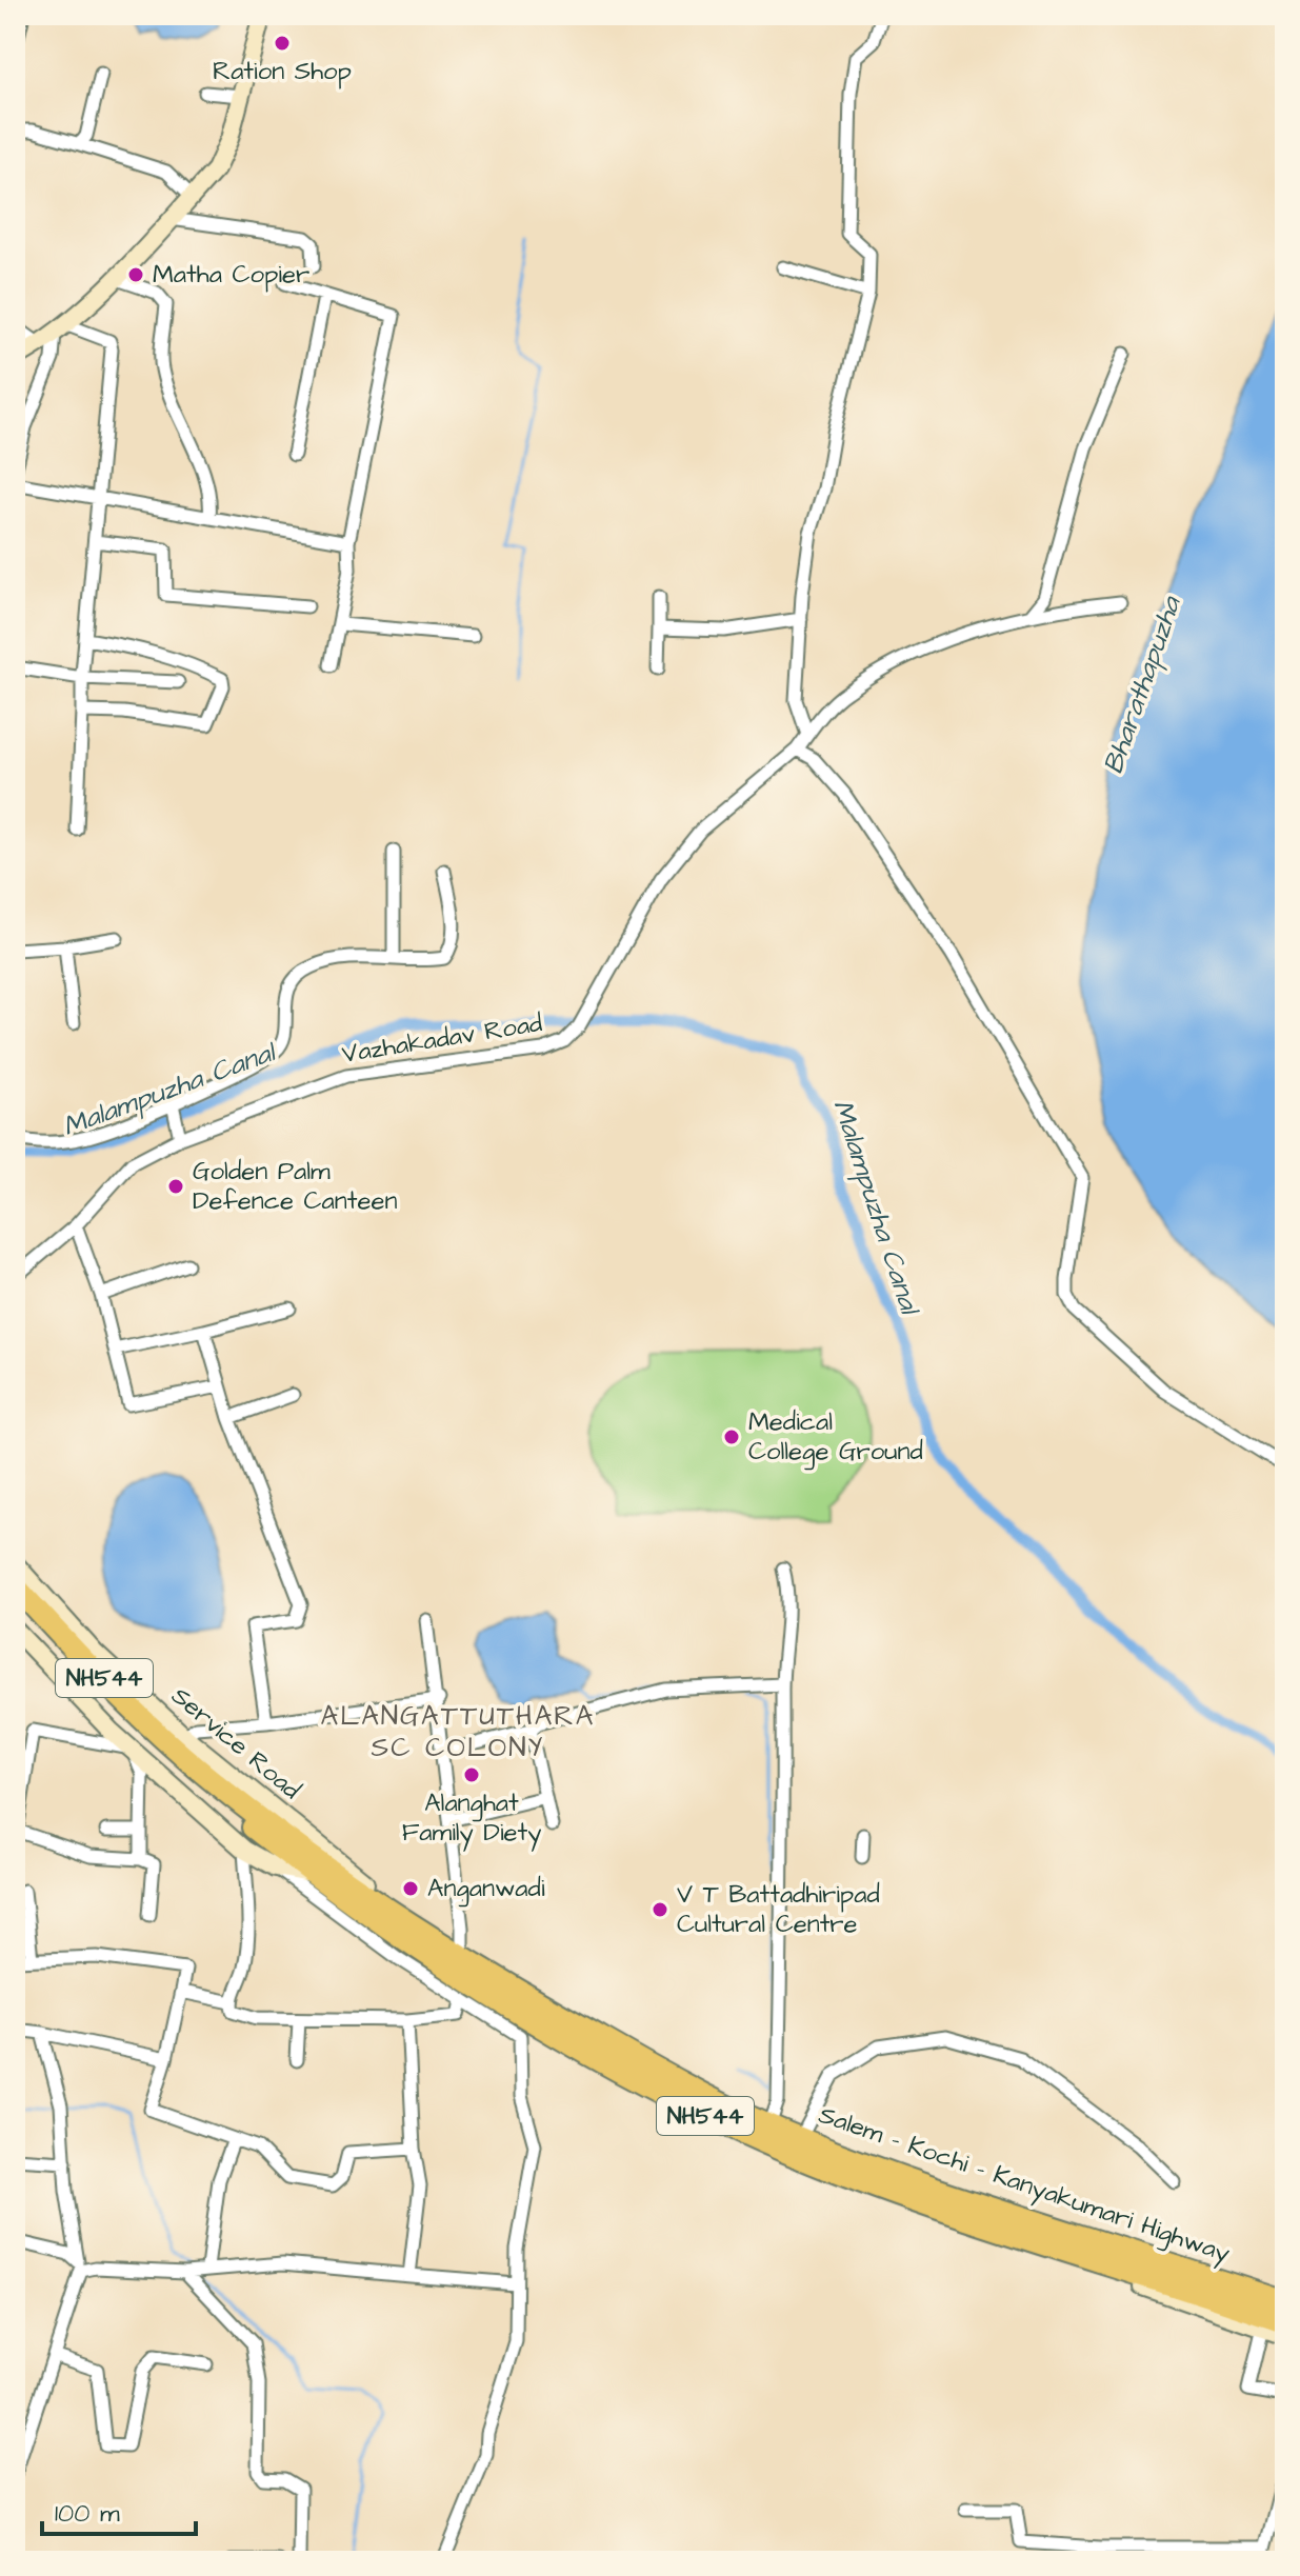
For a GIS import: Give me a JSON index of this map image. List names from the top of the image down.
{
  "streets": {
    "highway": ["NH544", "Salem - Kochi - Kanyakumari Highway"],
    "street": ["Vazhakadav Road", "Service Road"]
  },
  "crossings": [
    ["Service Road", "Salem - Kochi - Kanyakumari Highway"]
  ],
  "districts": ["ALANGATTUTHARA SC COLONY"],
  "water": ["Bharathapuzha", "Malampuzha Canal"],
  "places": [
    "Ration Shop",
    "Matha Copier",
    "Golden Palm Defence Canteen",
    "Medical College Ground",
    "Alanghat Family Diety",
    "Anganwadi",
    "V T Battadhiripad Cultural Centre"
  ],
  "scale_bar": "100 m"
}
